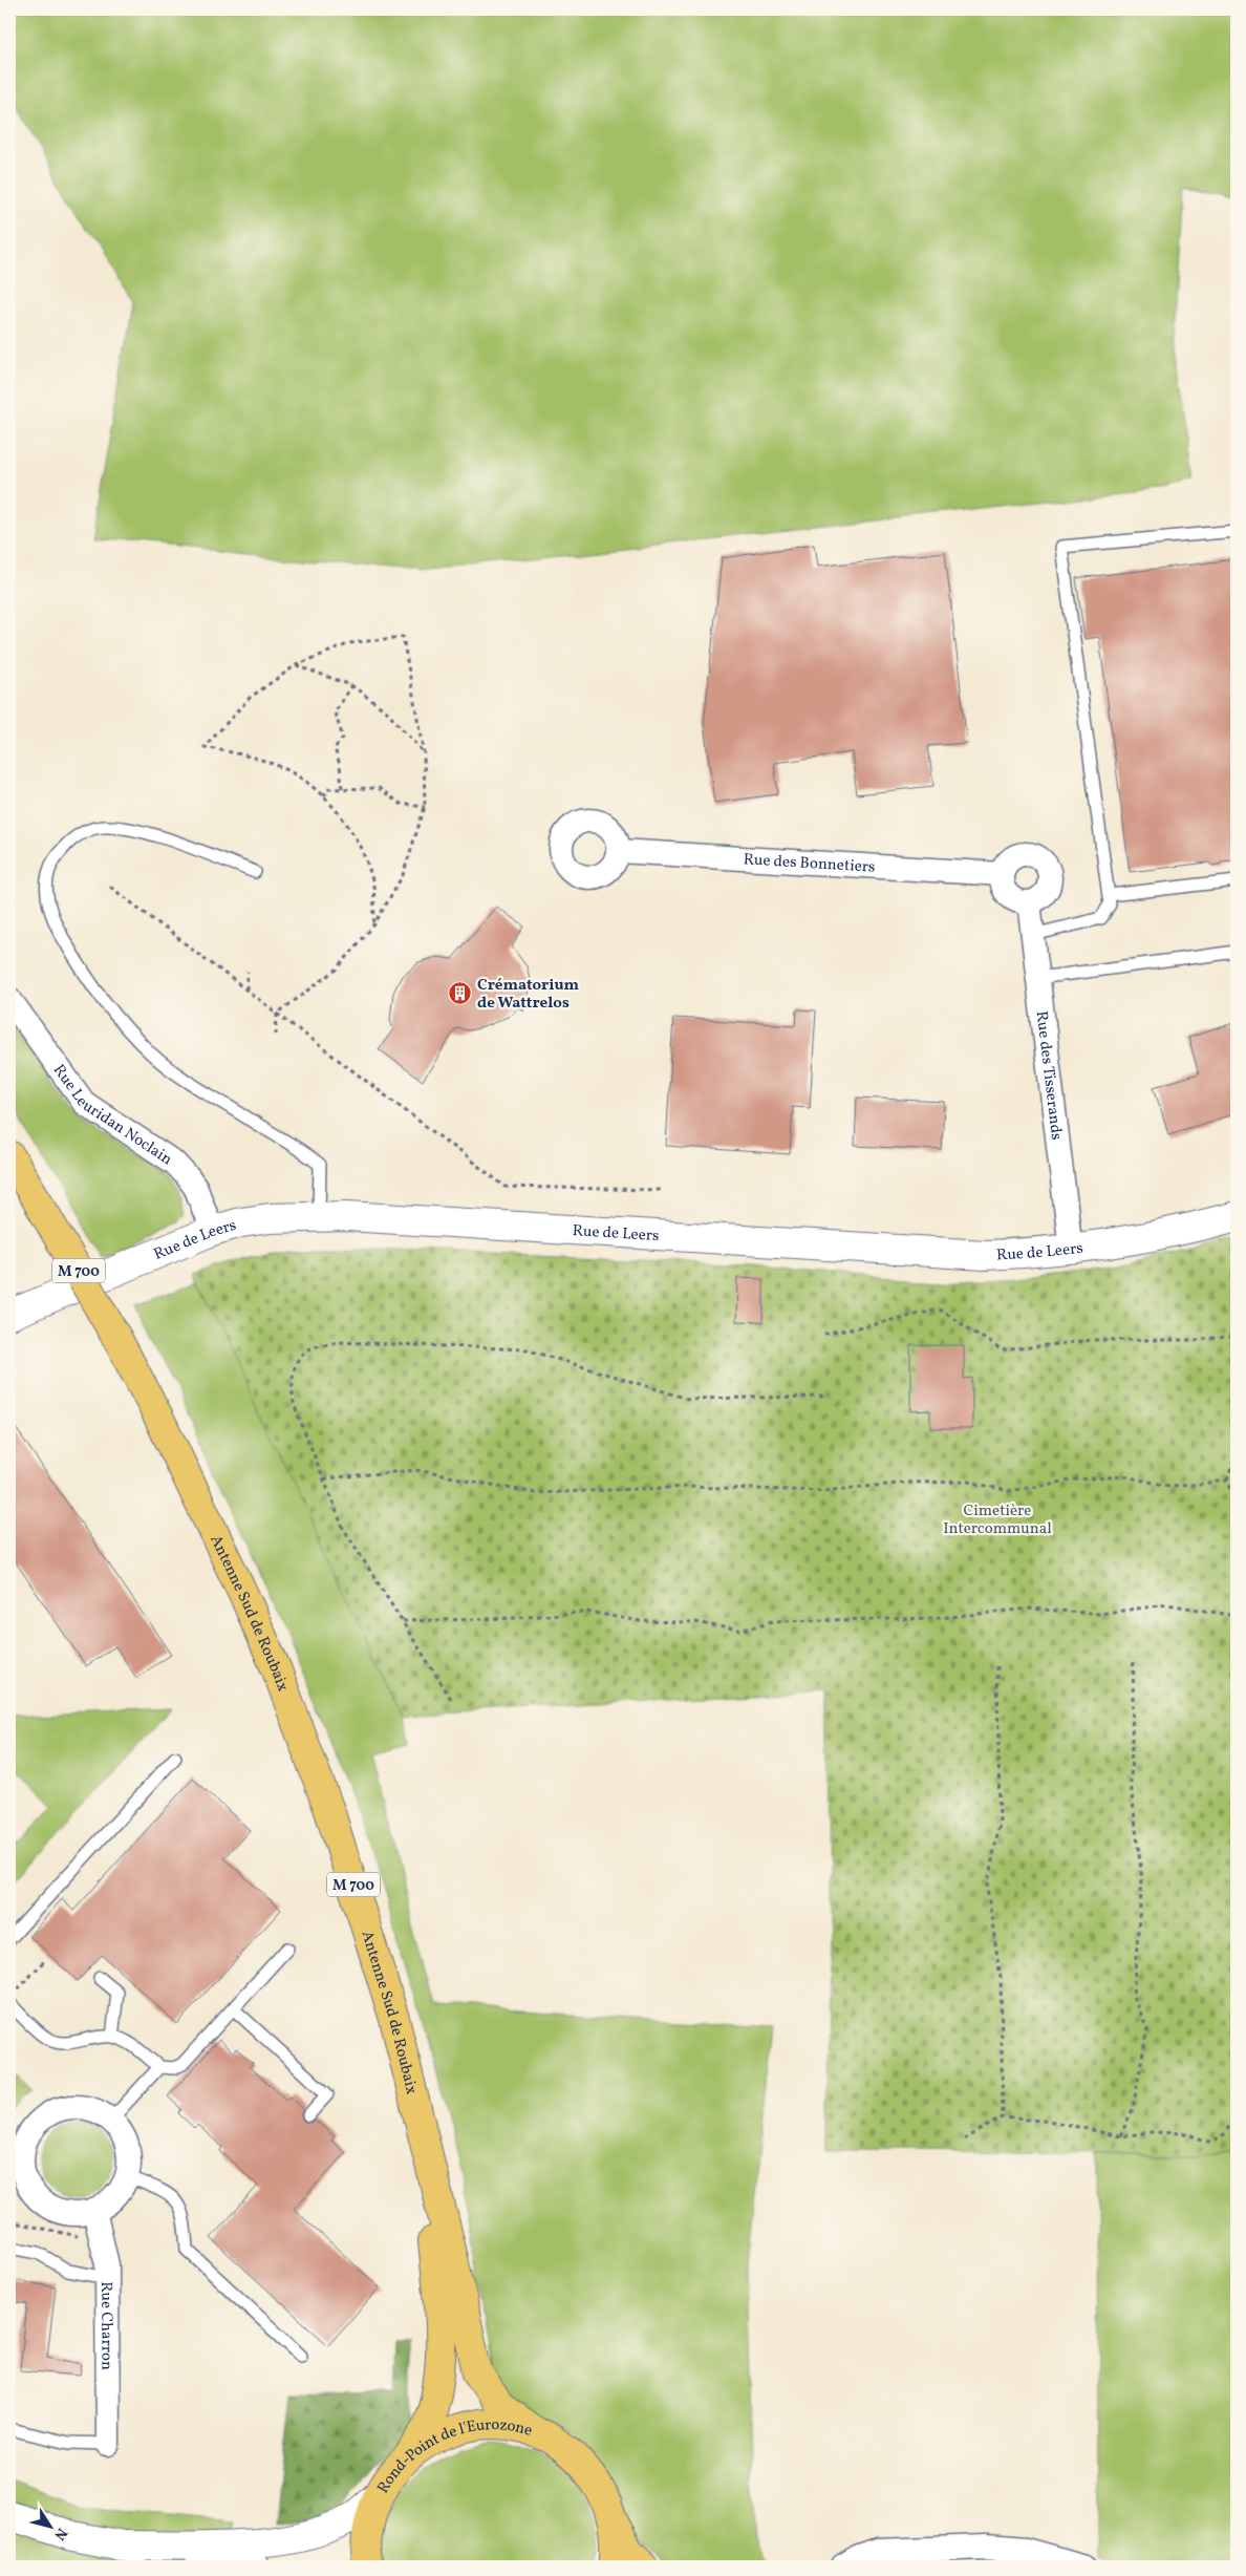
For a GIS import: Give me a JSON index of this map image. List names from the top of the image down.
{
  "streets": {
    "main road": ["M 700", "Antenne Sud de Roubaix", "Rond-Point de l'Eurozone"],
    "street": [
      "Rue des Bonnetiers",
      "Rue des Tisserands",
      "Rue Leuridan Noclain",
      "Rue de Leers",
      "Rue Charron"
    ]
  },
  "crossings": [
    ["Rue des Bonnetiers", "Rue des Tisserands"],
    ["Rue des Tisserands", "Rue de Leers"],
    ["Rue Leuridan Noclain", "Rue de Leers"],
    ["Antenne Sud de Roubaix", "Rond-Point de l'Eurozone"]
  ],
  "parks": ["Cimetière Intercommunal"],
  "places": {
    "building": ["Crématorium de Wattrelos"]
  },
  "north": "bottom right"
}
